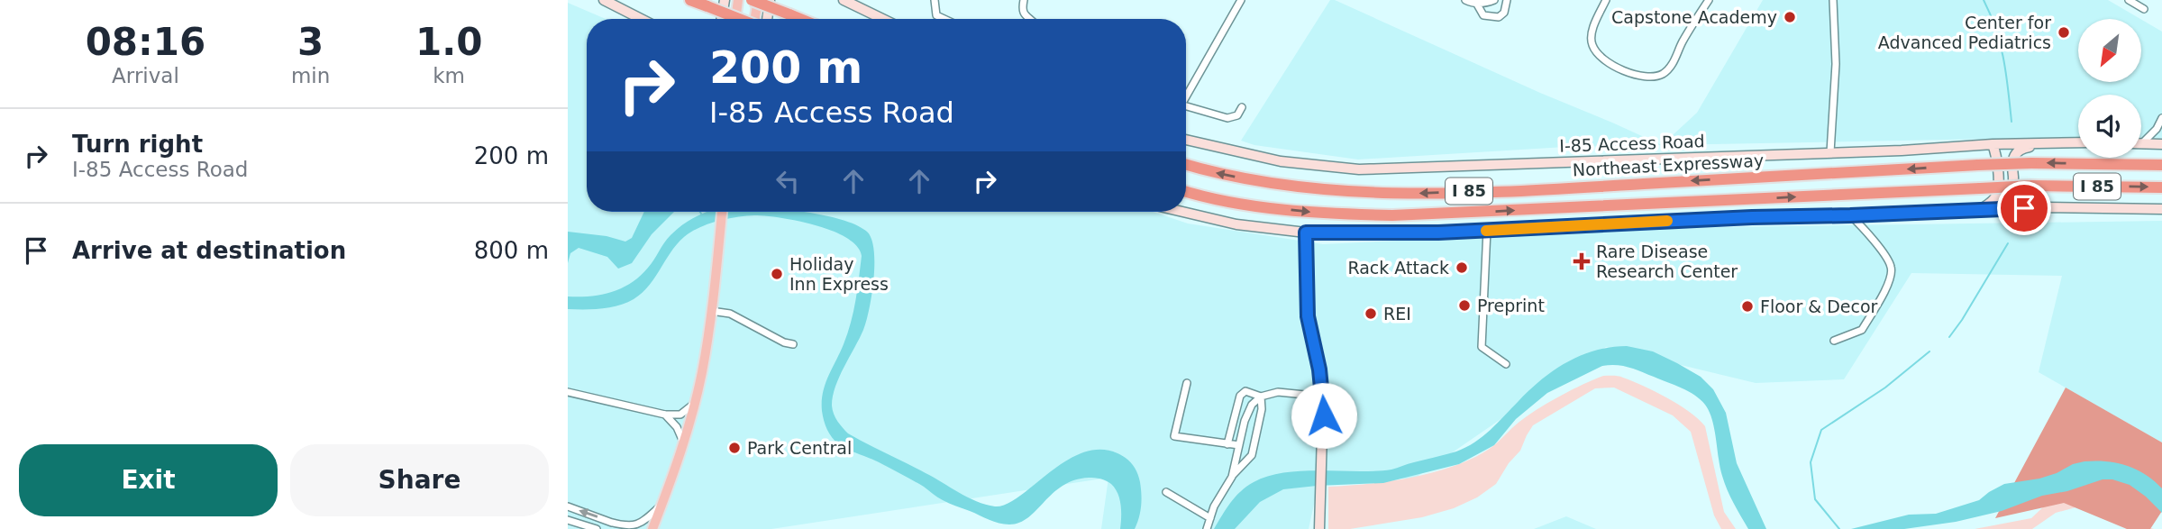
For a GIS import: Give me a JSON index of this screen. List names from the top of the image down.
{
  "streets": {
    "highway": ["Northeast Expressway", "I 85"],
    "main road": ["I-85 Access Road"]
  },
  "places": {
    "other": [
      "Capstone Academy",
      "Center for Advanced Pediatrics",
      "Rack Attack",
      "Holiday Inn Express",
      "Preprint",
      "Floor & Decor",
      "REI",
      "Park Central"
    ],
    "health": ["Rare Disease Research Center"]
  },
  "north": "bottom left",
  "page": {
    "eta": [
      "08:16",
      "Arrival",
      "3",
      "min",
      "1.0",
      "km"
    ],
    "turn": ["200 m", "I-85 Access Road"],
    "list": [
      {
        "name": "Turn right",
        "note": "I-85 Access Road",
        "value": "200 m"
      },
      {
        "name": "Arrive at destination",
        "value": "800 m"
      }
    ],
    "buttons": ["Exit", "Share"]
  }
}
